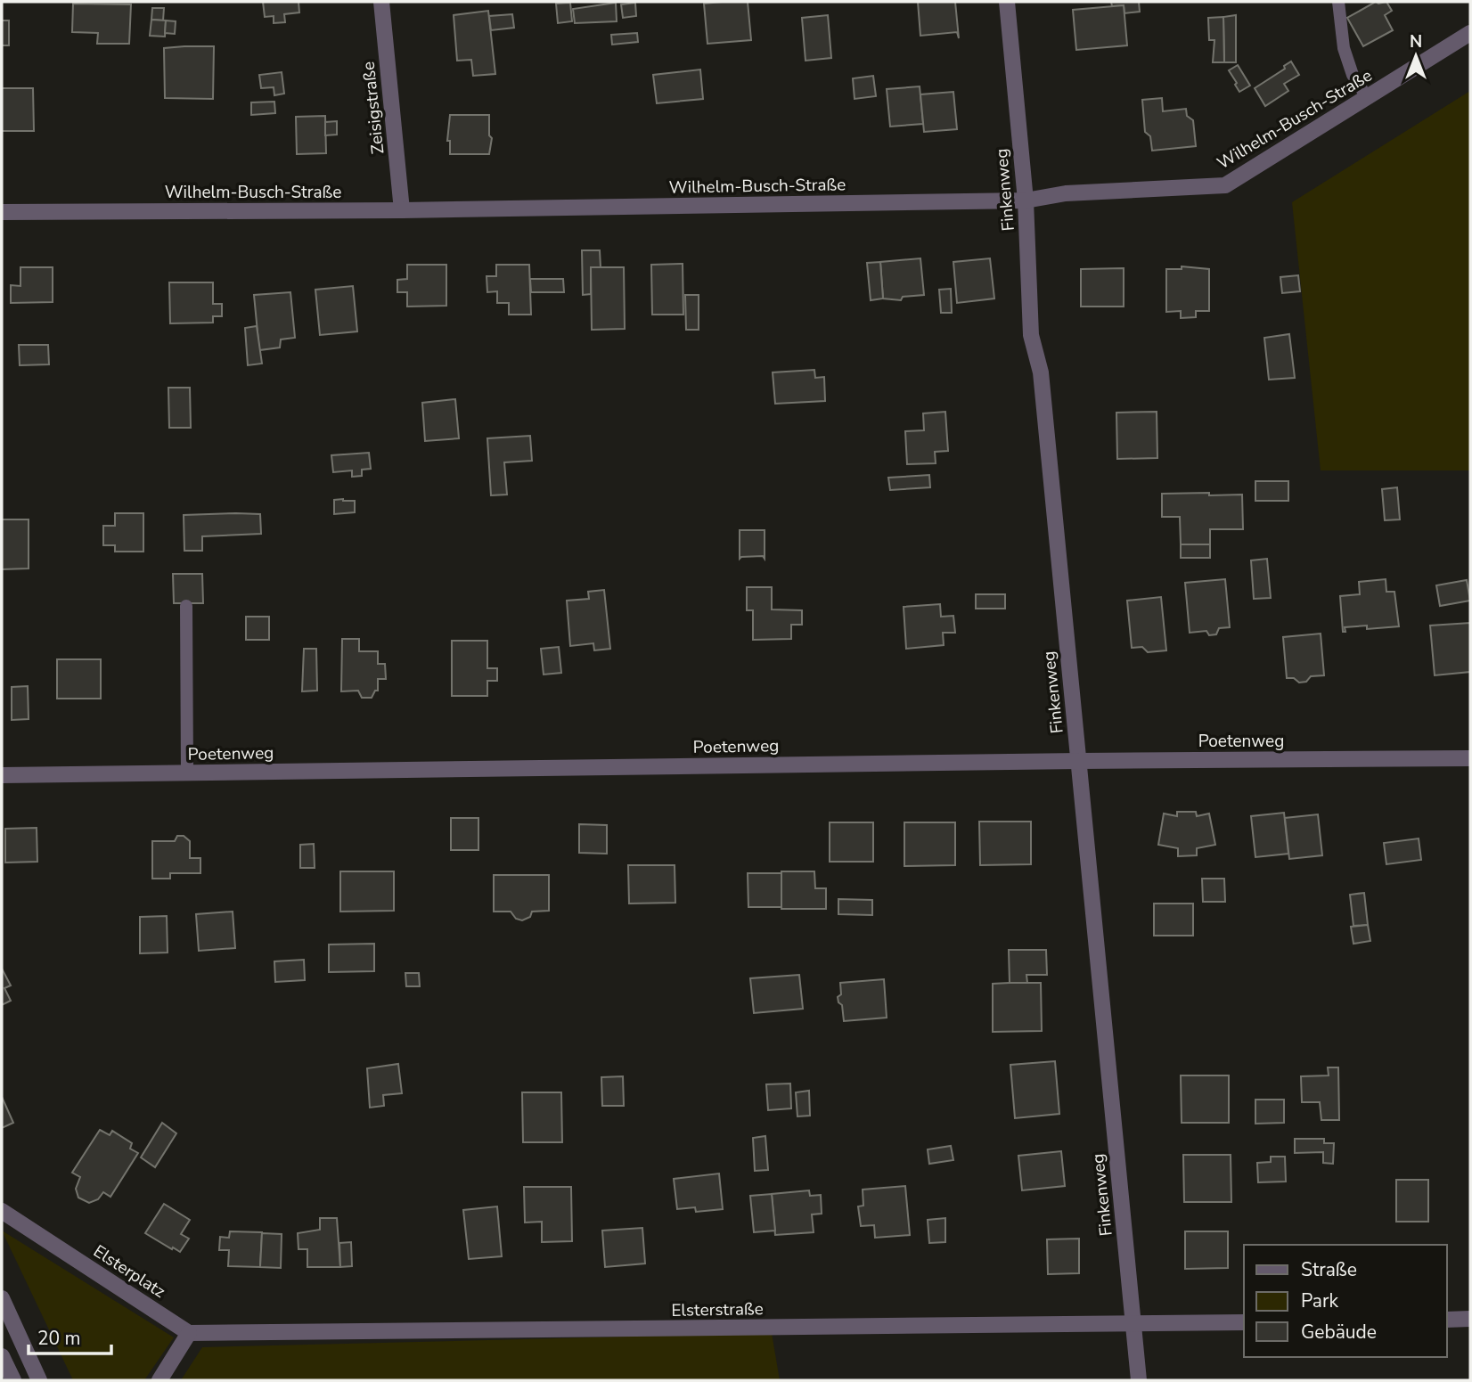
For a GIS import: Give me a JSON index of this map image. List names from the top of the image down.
{
  "streets": {
    "street": [
      "Zeisigstraße",
      "Wilhelm-Busch-Straße",
      "Finkenweg",
      "Poetenweg",
      "Elsterplatz",
      "Elsterstraße"
    ]
  },
  "crossings": [
    ["Zeisigstraße", "Wilhelm-Busch-Straße"],
    ["Wilhelm-Busch-Straße", "Finkenweg"],
    ["Finkenweg", "Poetenweg"],
    ["Finkenweg", "Elsterstraße"],
    ["Elsterplatz", "Elsterstraße"]
  ],
  "legend": ["Straße", "Park", "Gebäude"],
  "scale_bar": "20 m",
  "north": "top"
}
